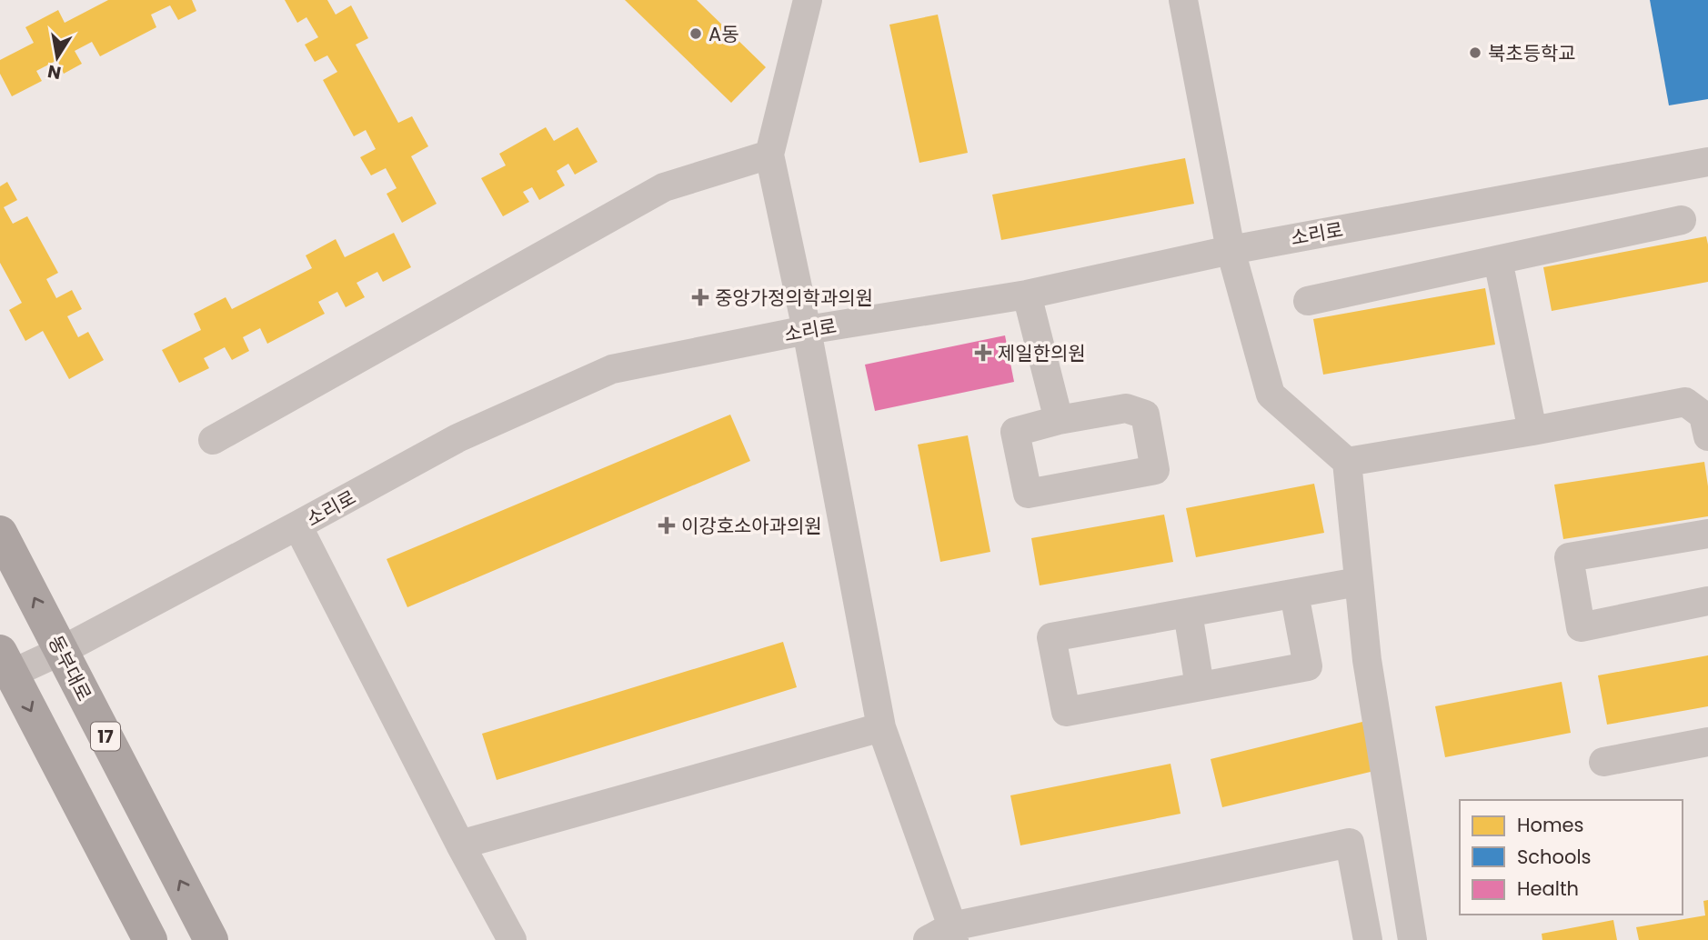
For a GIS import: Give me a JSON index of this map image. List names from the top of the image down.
{
  "streets": {
    "main road": ["동부대로", "17"],
    "street": ["소리로"]
  },
  "crossings": [
    ["소리로", "동부대로"]
  ],
  "places": {
    "other": ["A동", "북초등학교"],
    "health": ["중앙가정의학과의원", "제일한의원", "이강호소아과의원"]
  },
  "legend": ["Homes", "Schools", "Health"],
  "north": "bottom"
}
